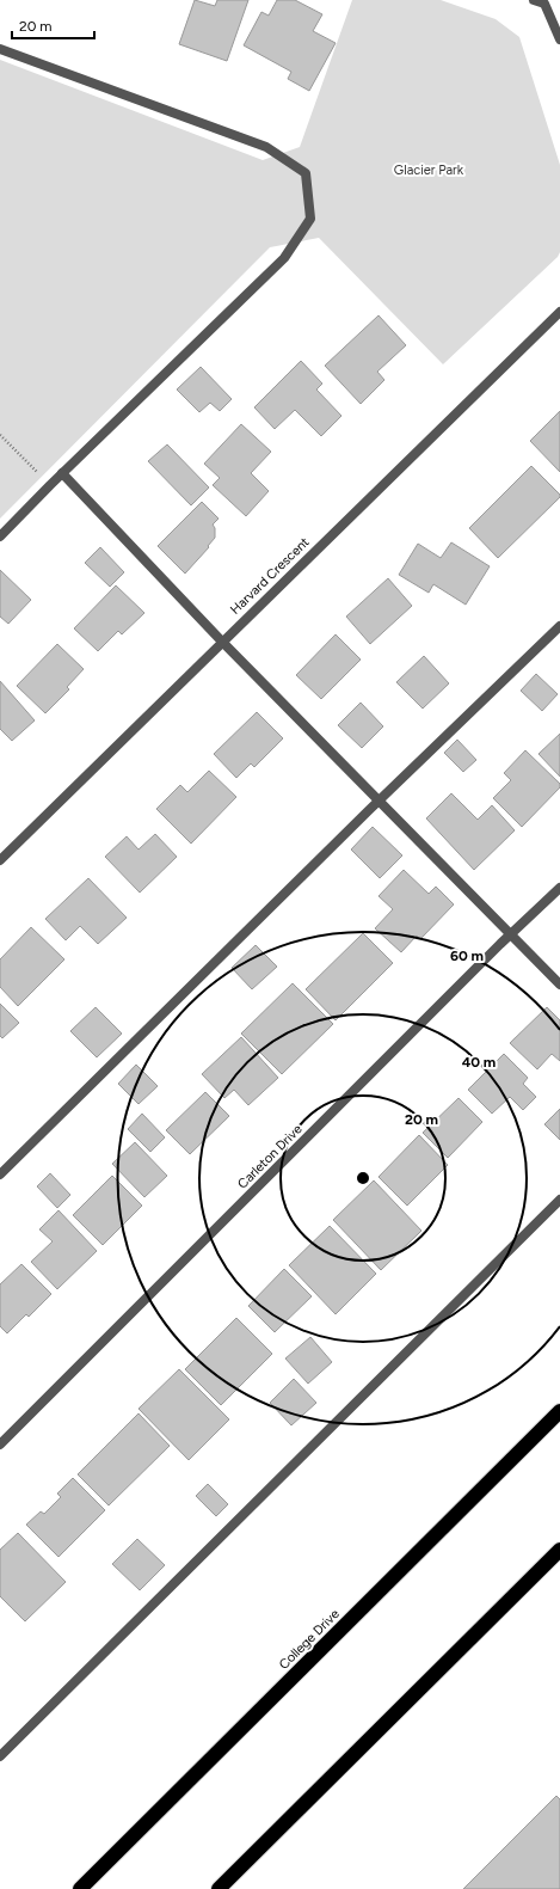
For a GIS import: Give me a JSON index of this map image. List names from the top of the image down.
{
  "streets": {
    "highway": ["College Drive"],
    "street": ["Harvard Crescent", "Carleton Drive"]
  },
  "parks": ["Glacier Park"],
  "scale_bar": "20 m",
  "rings": ["60 m", "40 m", "20 m"]
}
